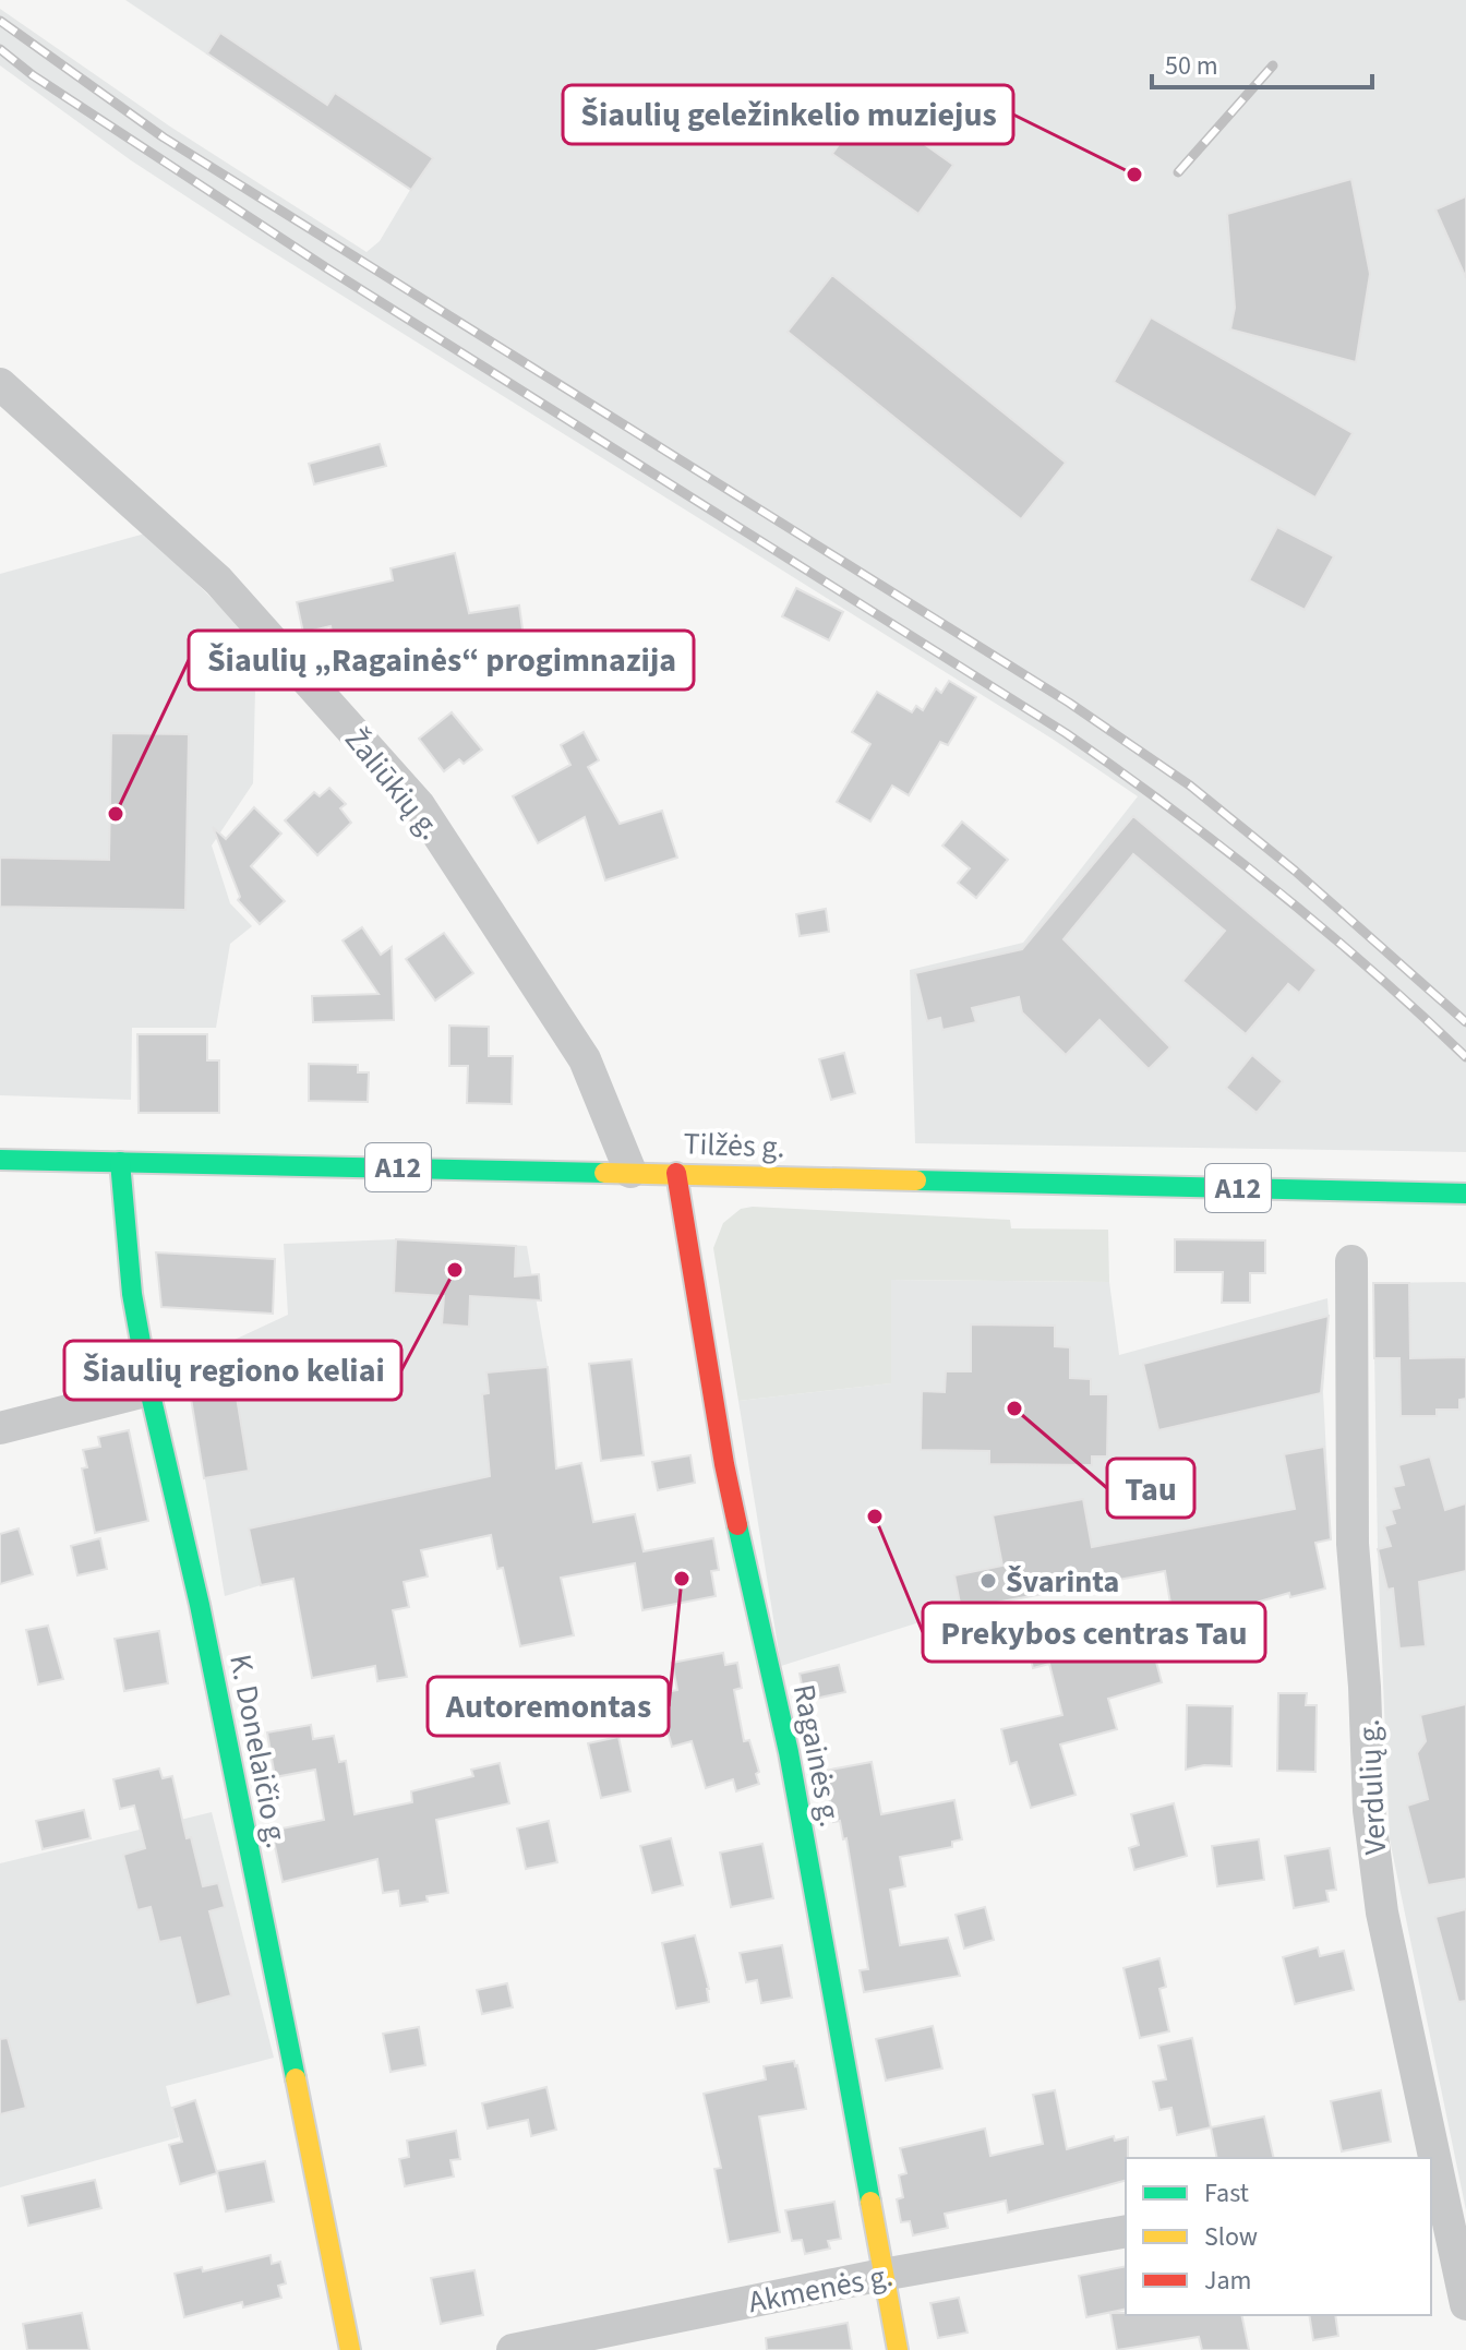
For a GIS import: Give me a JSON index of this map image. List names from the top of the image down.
{
  "streets": {
    "main road": [
      "Tilžės g.",
      "A12",
      "K. Donelaičio g.",
      "Ragainės g."
    ],
    "street": ["Žaliūkių g.", "Verdulių g.", "Akmenės g."]
  },
  "crossings": [
    ["Žaliūkių g.", "Tilžės g."],
    ["Tilžės g.", "K. Donelaičio g."],
    ["Tilžės g.", "Ragainės g."],
    ["Ragainės g.", "Akmenės g."]
  ],
  "places": [
    "Šiaulių geležinkelio muziejus",
    "Šiaulių „Ragainės“ progimnazija",
    "Šiaulių regiono keliai",
    "Tau",
    "Prekybos centras Tau",
    "Autoremontas",
    "Švarinta"
  ],
  "legend": ["Fast", "Slow", "Jam"],
  "scale_bar": "50 m"
}
